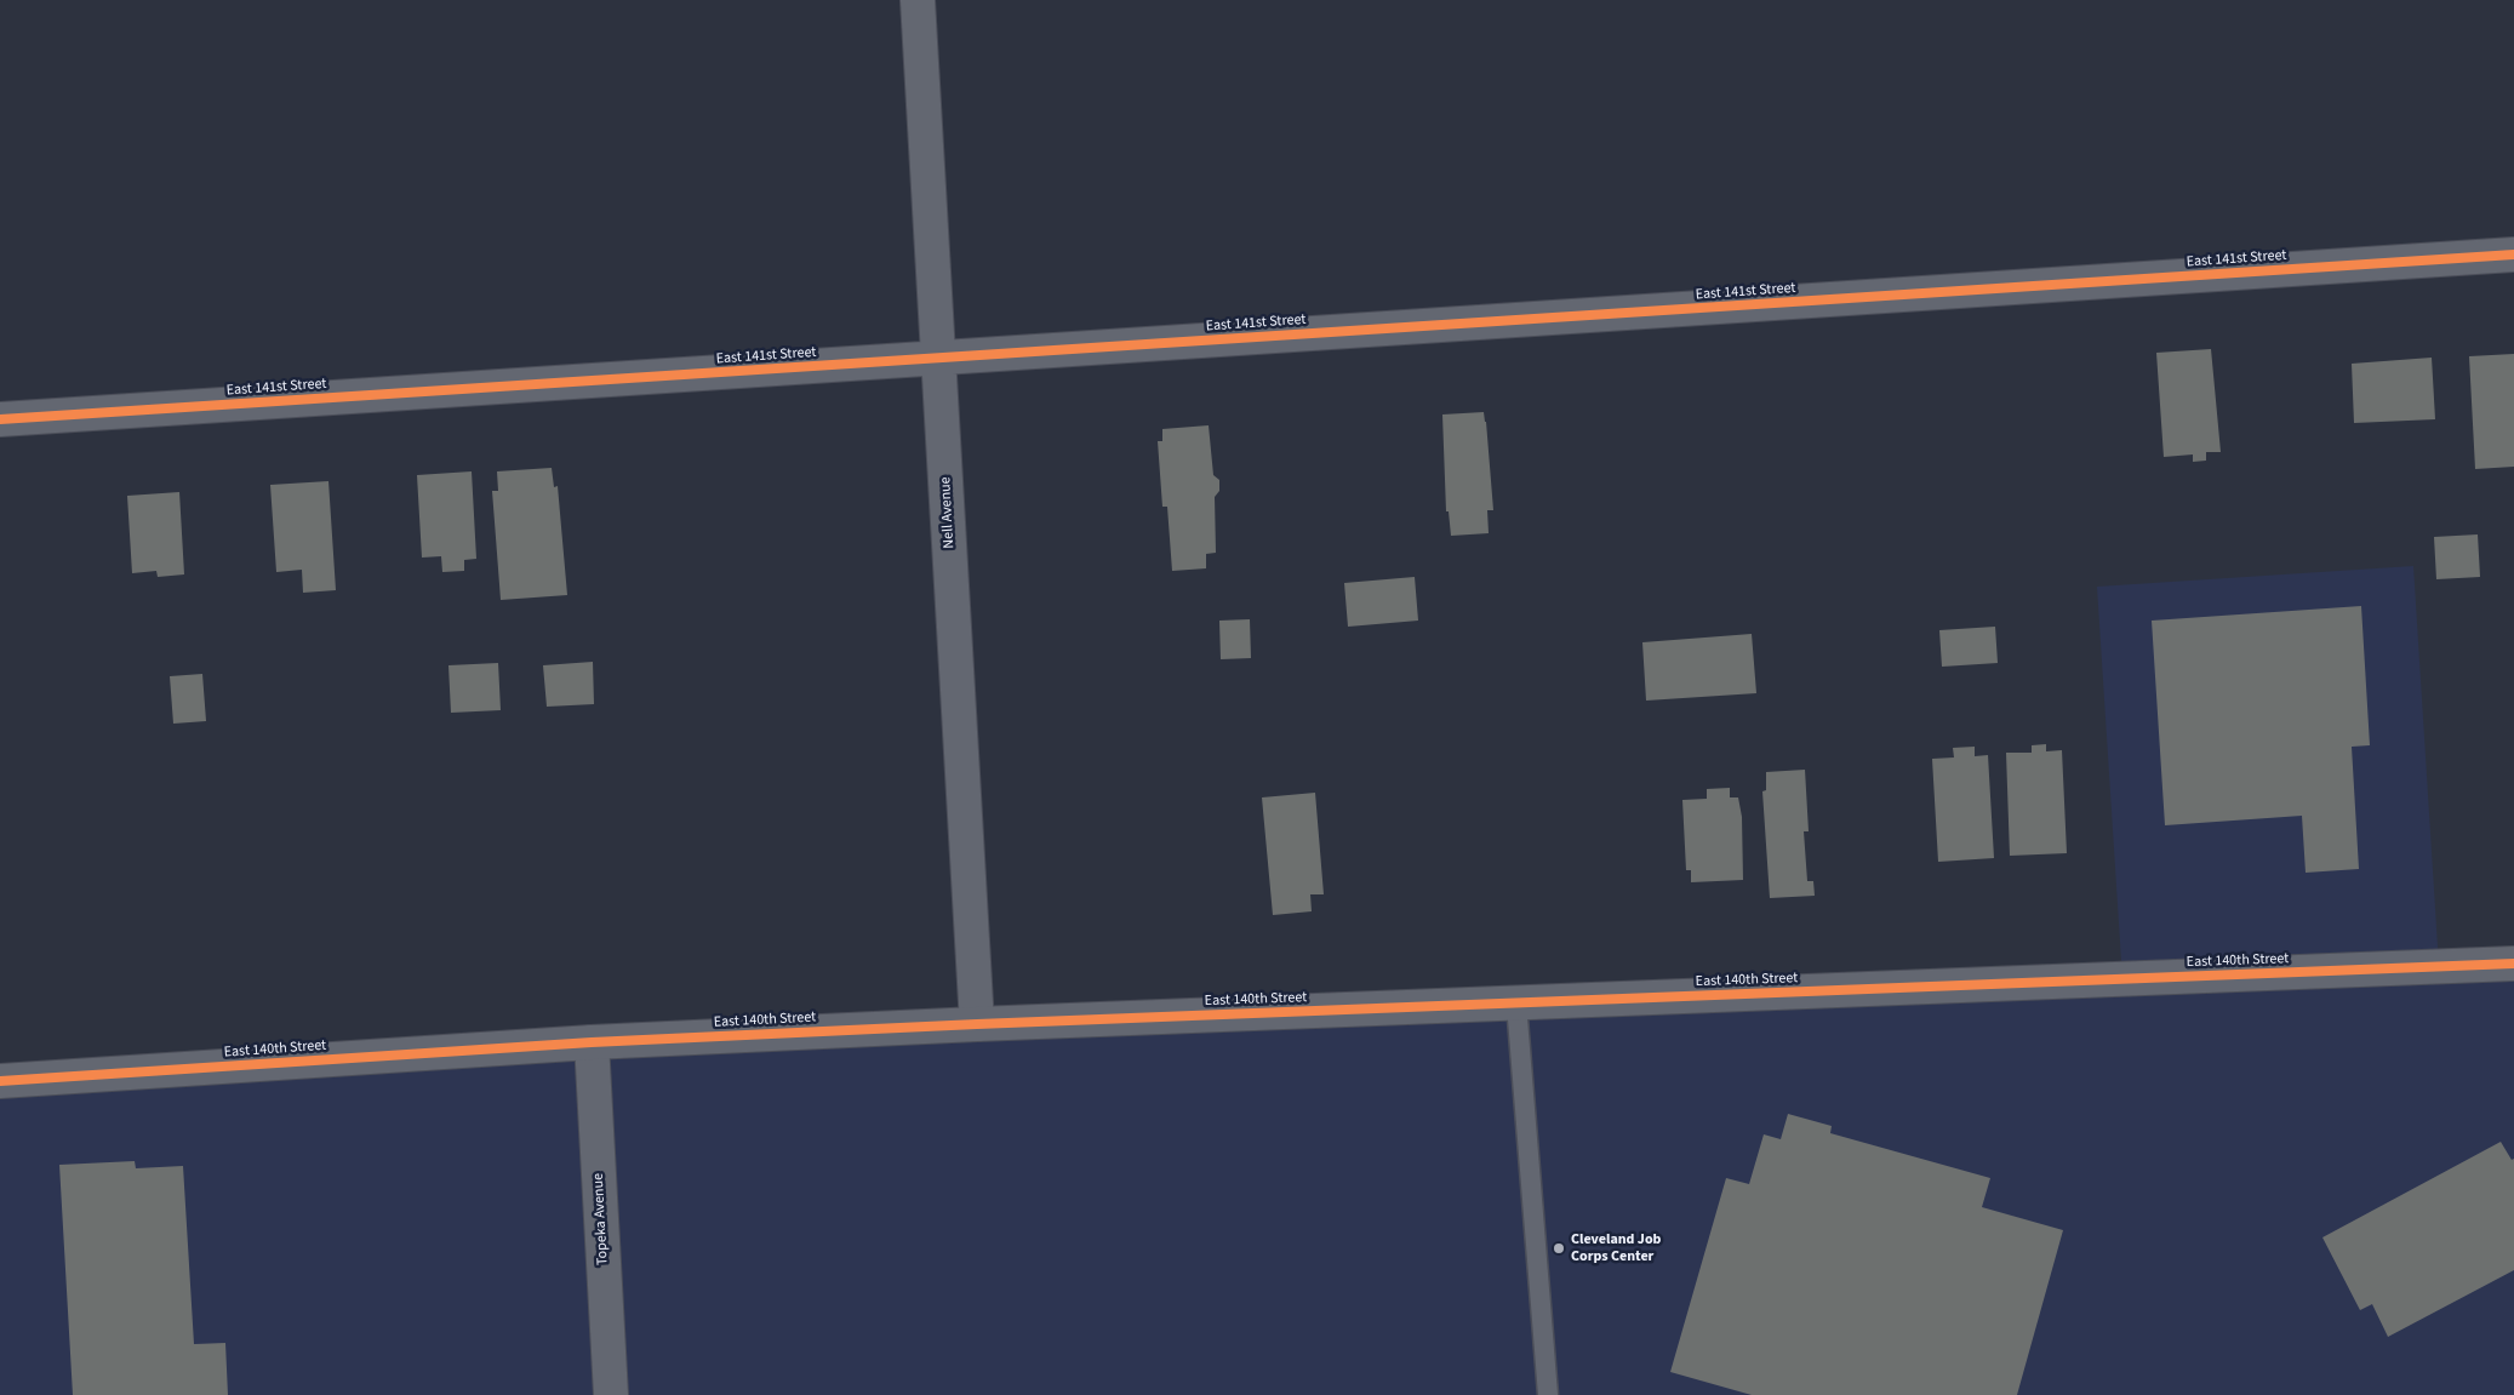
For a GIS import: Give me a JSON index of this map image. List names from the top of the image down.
{
  "streets": {
    "street": [
      "East 141st Street",
      "Nell Avenue",
      "East 140th Street",
      "Topeka Avenue"
    ]
  },
  "crossings": [
    ["East 141st Street", "Nell Avenue"],
    ["Nell Avenue", "East 140th Street"],
    ["East 140th Street", "Topeka Avenue"]
  ],
  "places": ["Cleveland Job Corps Center"]
}
